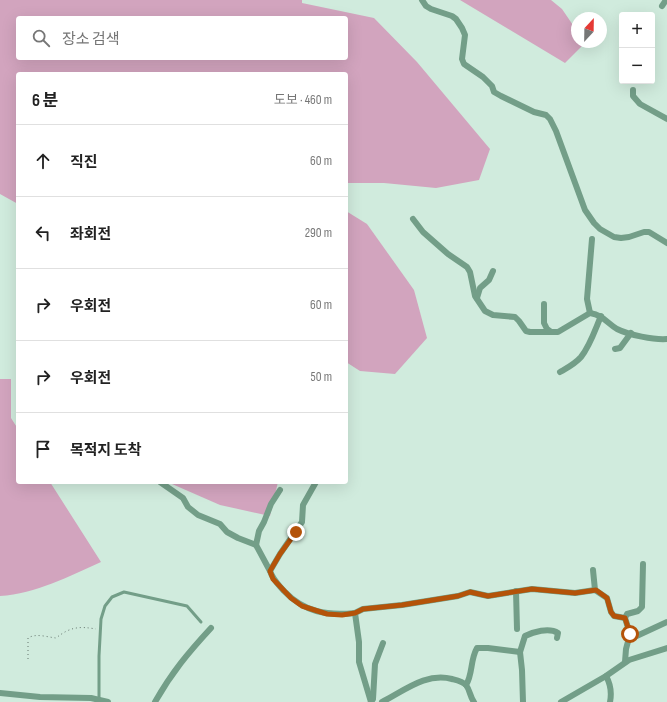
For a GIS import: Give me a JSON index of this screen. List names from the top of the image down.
{
  "north": "top",
  "page": {
    "map_buttons": ["+", "−"],
    "search": "장소 검색",
    "heading": ["6 분", "도보 · 460 m"],
    "list": [
      ["직진", "60 m"],
      ["좌회전", "290 m"],
      ["우회전", "60 m"],
      ["우회전", "50 m"],
      "목적지 도착"
    ]
  }
}
